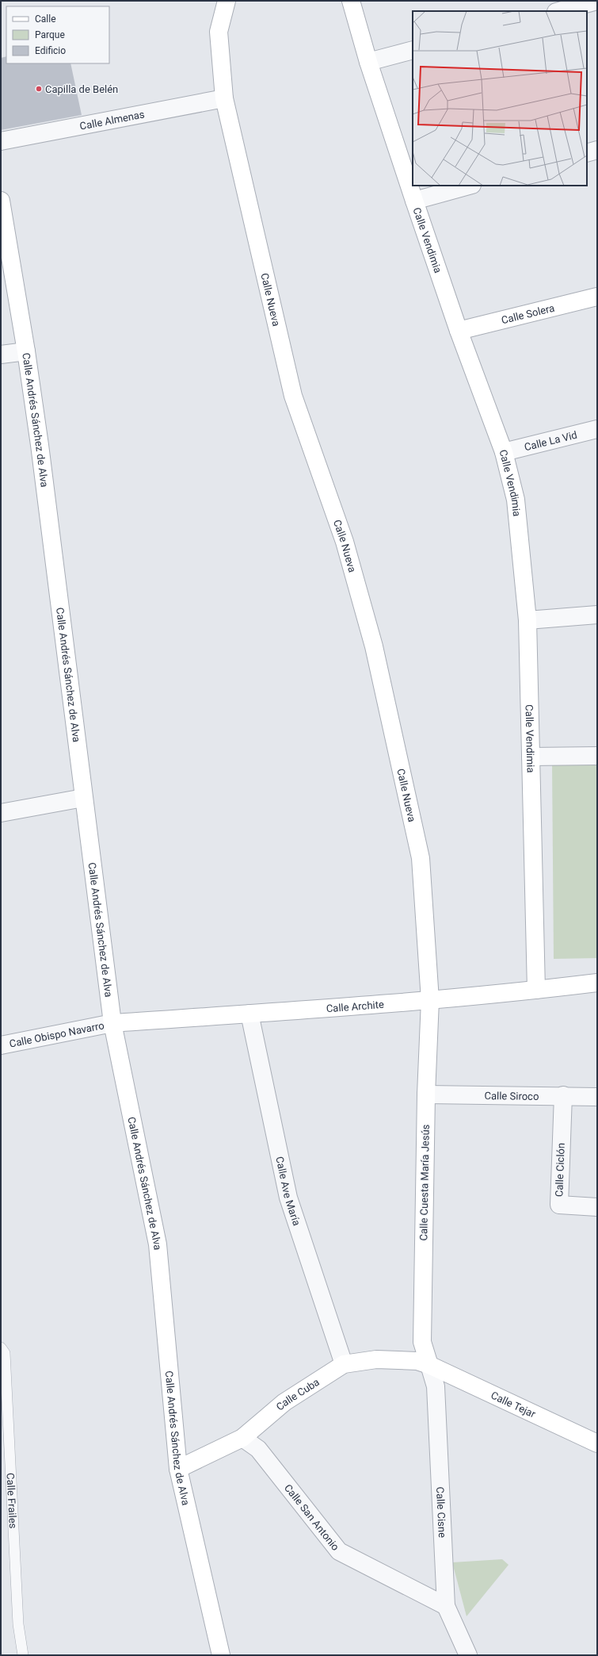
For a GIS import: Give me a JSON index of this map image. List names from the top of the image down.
{
  "streets": {
    "street": [
      "Calle Almenas",
      "Calle Vendimia",
      "Calle Nueva",
      "Calle Solera",
      "Calle Andrés Sánchez de Alva",
      "Calle La Vid",
      "Calle Archite",
      "Calle Obispo Navarro",
      "Calle Siroco",
      "Calle Ciclón",
      "Calle Cuesta María Jesús",
      "Calle Ave María",
      "Calle Cuba",
      "Calle Tejar",
      "Calle Cisne",
      "Calle San Antonio"
    ],
    "lane": ["Calle Frailes"]
  },
  "crossings": [
    ["Calle Almenas", "Calle Nueva"],
    ["Calle Vendimia", "Calle Solera"],
    ["Calle Vendimia", "Calle La Vid"],
    ["Calle Vendimia", "Calle Archite"],
    ["Calle Nueva", "Calle Archite"],
    ["Calle Nueva", "Calle Cuesta María Jesús"],
    ["Calle Andrés Sánchez de Alva", "Calle Archite"],
    ["Calle Andrés Sánchez de Alva", "Calle Obispo Navarro"],
    ["Calle Andrés Sánchez de Alva", "Calle Cuba"],
    ["Calle Archite", "Calle Obispo Navarro"],
    ["Calle Archite", "Calle Cuesta María Jesús"],
    ["Calle Archite", "Calle Ave María"],
    ["Calle Siroco", "Calle Ciclón"],
    ["Calle Siroco", "Calle Cuesta María Jesús"],
    ["Calle Cuesta María Jesús", "Calle Cuba"],
    ["Calle Cuesta María Jesús", "Calle Tejar"],
    ["Calle Cuesta María Jesús", "Calle Cisne"],
    ["Calle Ave María", "Calle Cuba"],
    ["Calle Cuba", "Calle Tejar"],
    ["Calle Cuba", "Calle Cisne"],
    ["Calle Cuba", "Calle San Antonio"],
    ["Calle Tejar", "Calle Cisne"],
    ["Calle Cisne", "Calle San Antonio"]
  ],
  "places": ["Capilla de Belén"],
  "legend": ["Calle", "Parque", "Edificio"]
}
